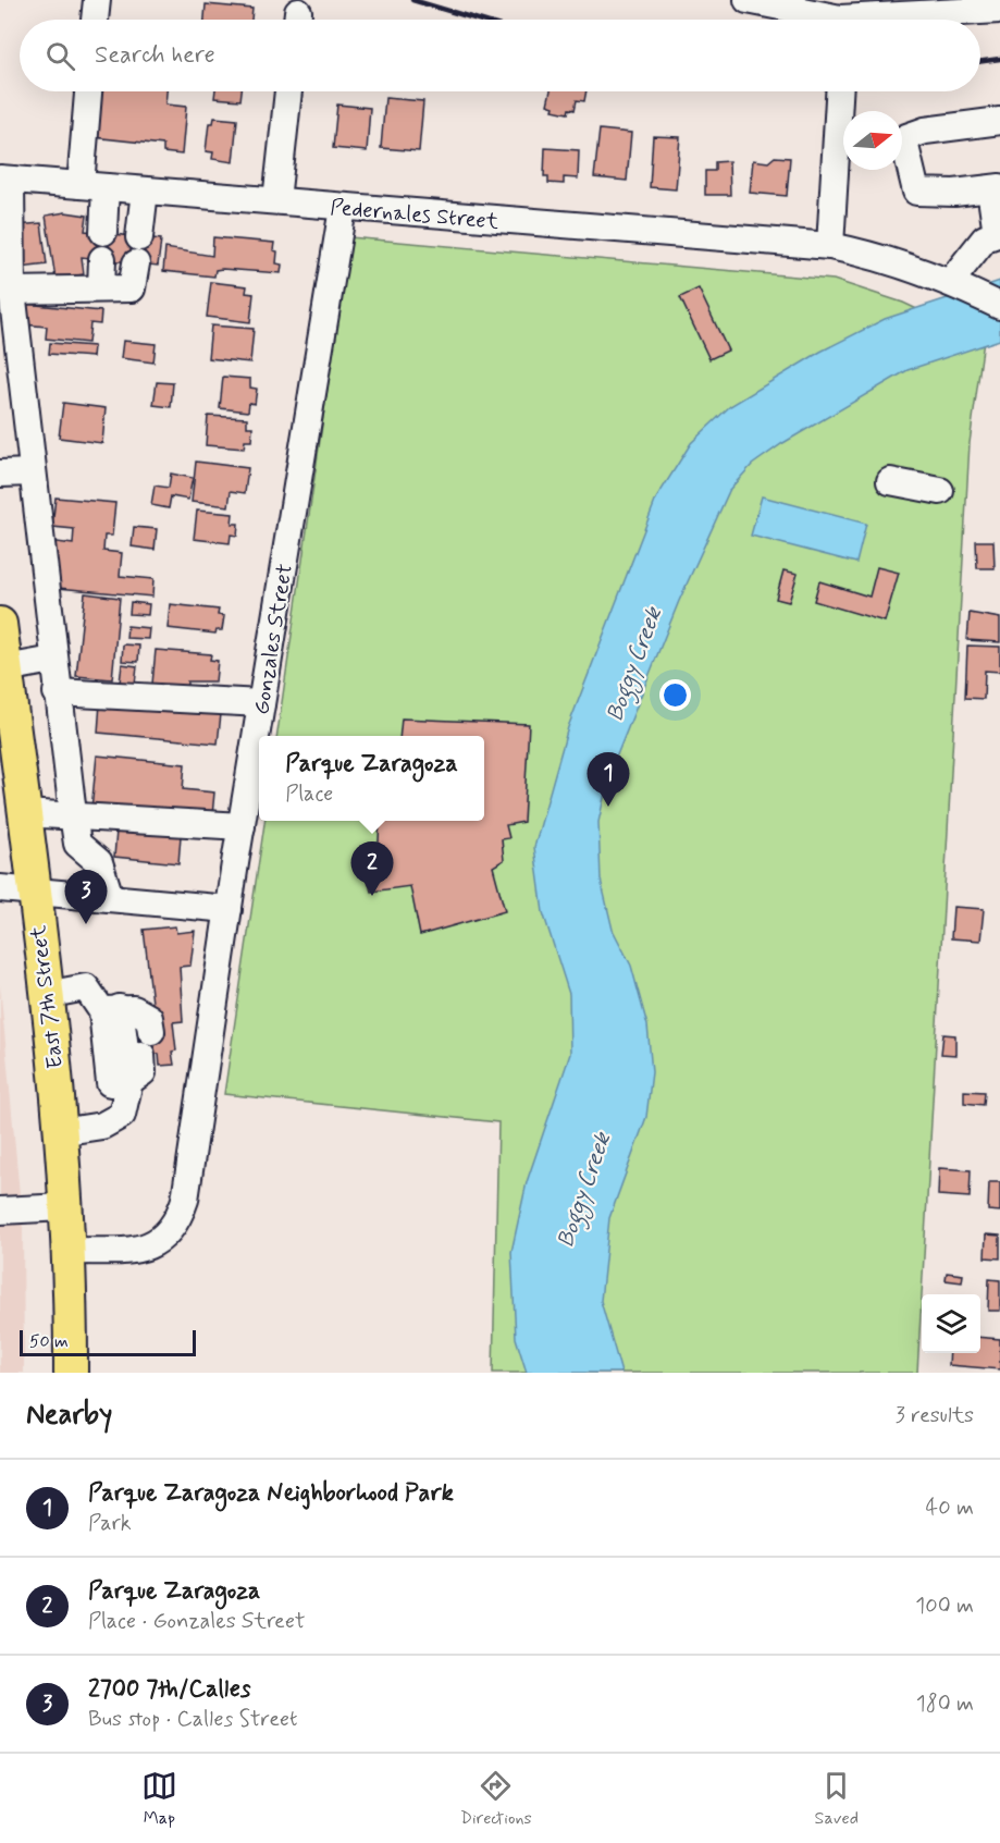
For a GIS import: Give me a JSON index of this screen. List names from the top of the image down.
{
  "streets": {
    "main road": ["East 7th Street"],
    "street": ["Pedernales Street", "Gonzales Street"]
  },
  "crossings": [
    ["Pedernales Street", "Gonzales Street"],
    ["Gonzales Street", "East 7th Street"]
  ],
  "water": ["Boggy Creek"],
  "scale_bar": "50 m",
  "north": "right",
  "page": {
    "search": "Search here",
    "popup": ["Parque Zaragoza", "Place"],
    "pins": ["1", "2", "3"],
    "scale": "50 m",
    "heading": ["Nearby", "3 results"],
    "list": [
      {
        "mark": "1",
        "name": "Parque Zaragoza Neighborhood Park",
        "note": "Park",
        "value": "40 m"
      },
      {
        "mark": "2",
        "name": "Parque Zaragoza",
        "note": "Place · Gonzales Street",
        "value": "100 m"
      },
      {
        "mark": "3",
        "name": "2700 7th/Calles",
        "note": "Bus stop · Calles Street",
        "value": "180 m"
      }
    ],
    "nav": ["Map", "Directions", "Saved"]
  }
}
